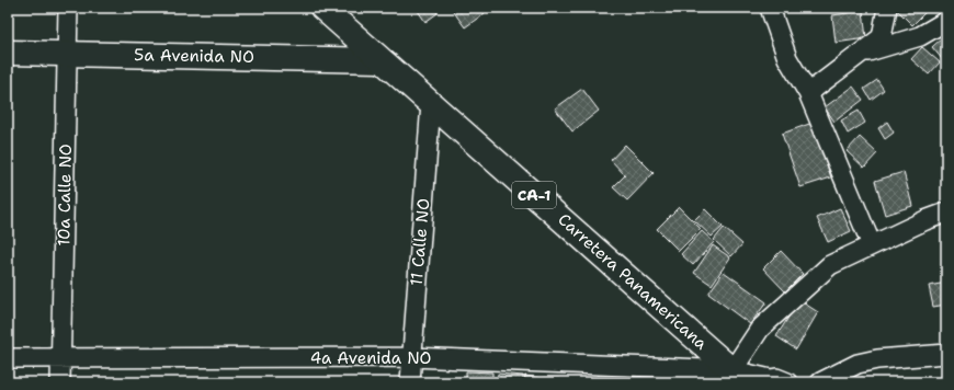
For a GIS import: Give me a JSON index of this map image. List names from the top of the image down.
{
  "streets": {
    "main road": ["5a Avenida NO", "CA-1", "Carretera Panamericana"],
    "street": ["10a Calle NO", "11 Calle NO", "4a Avenida NO"]
  },
  "crossings": [
    ["5a Avenida NO", "10a Calle NO"],
    ["5a Avenida NO", "Carretera Panamericana"],
    ["10a Calle NO", "4a Avenida NO"],
    ["11 Calle NO", "Carretera Panamericana"],
    ["11 Calle NO", "4a Avenida NO"],
    ["Carretera Panamericana", "4a Avenida NO"]
  ]
}
